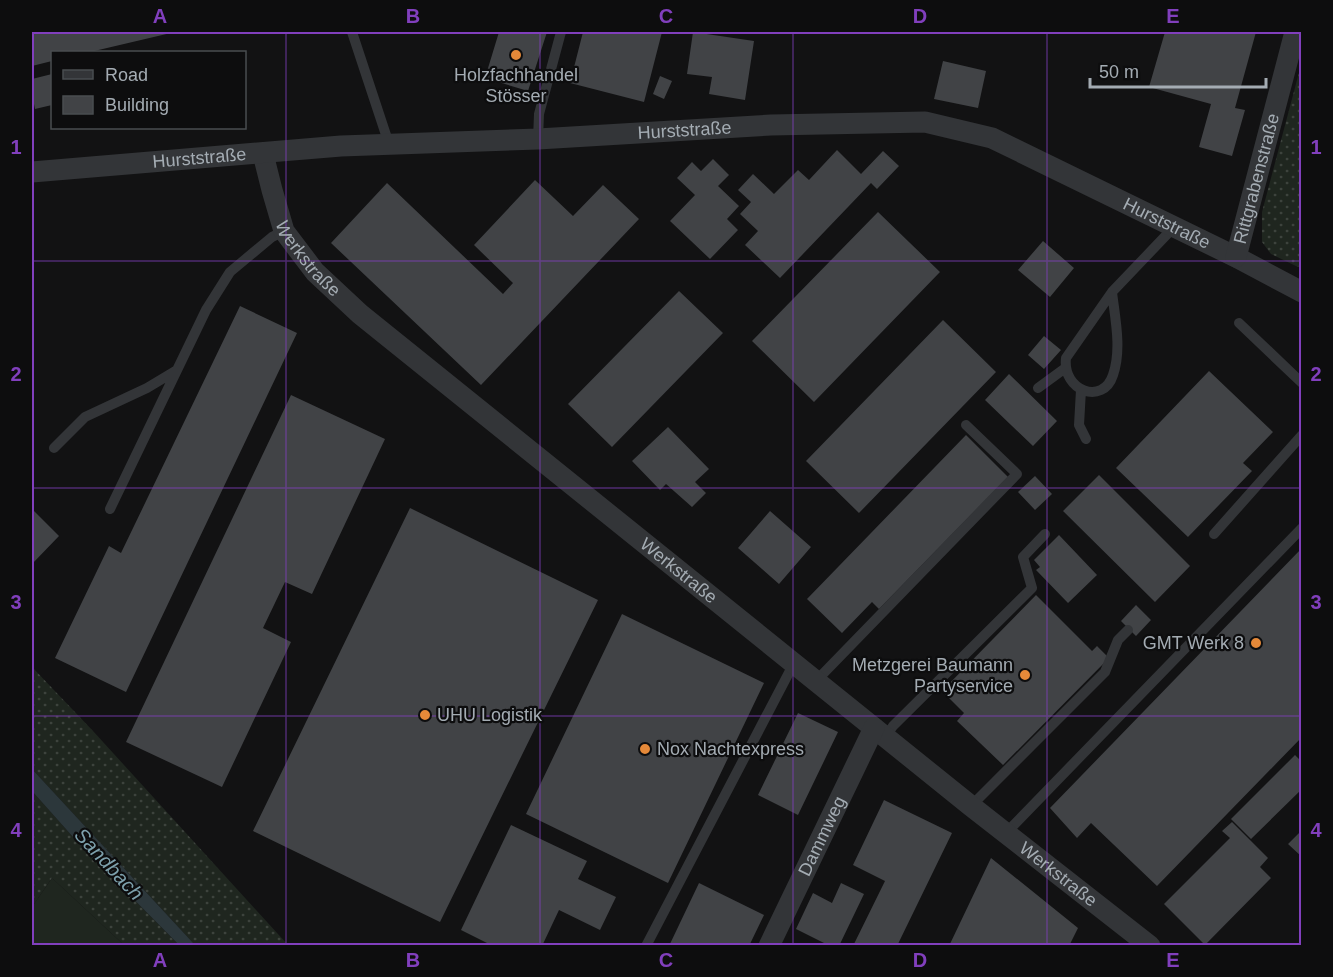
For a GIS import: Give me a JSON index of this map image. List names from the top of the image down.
{
  "streets": {
    "street": [
      "Hurststraße",
      "Rittgrabenstraße",
      "Werkstraße",
      "Dammweg"
    ]
  },
  "crossings": [
    ["Hurststraße", "Rittgrabenstraße"],
    ["Hurststraße", "Werkstraße"],
    ["Werkstraße", "Dammweg"]
  ],
  "water": ["Sandbach"],
  "places": [
    "Holzfachhandel Stösser",
    "GMT Werk 8",
    "Metzgerei Baumann Partyservice",
    "UHU Logistik",
    "Nox Nachtexpress"
  ],
  "legend": ["Road", "Building"],
  "scale_bar": "50 m",
  "grid": {
    "columns": [
      "A",
      "B",
      "C",
      "D",
      "E"
    ],
    "rows": [
      "1",
      "2",
      "3",
      "4"
    ]
  }
}
